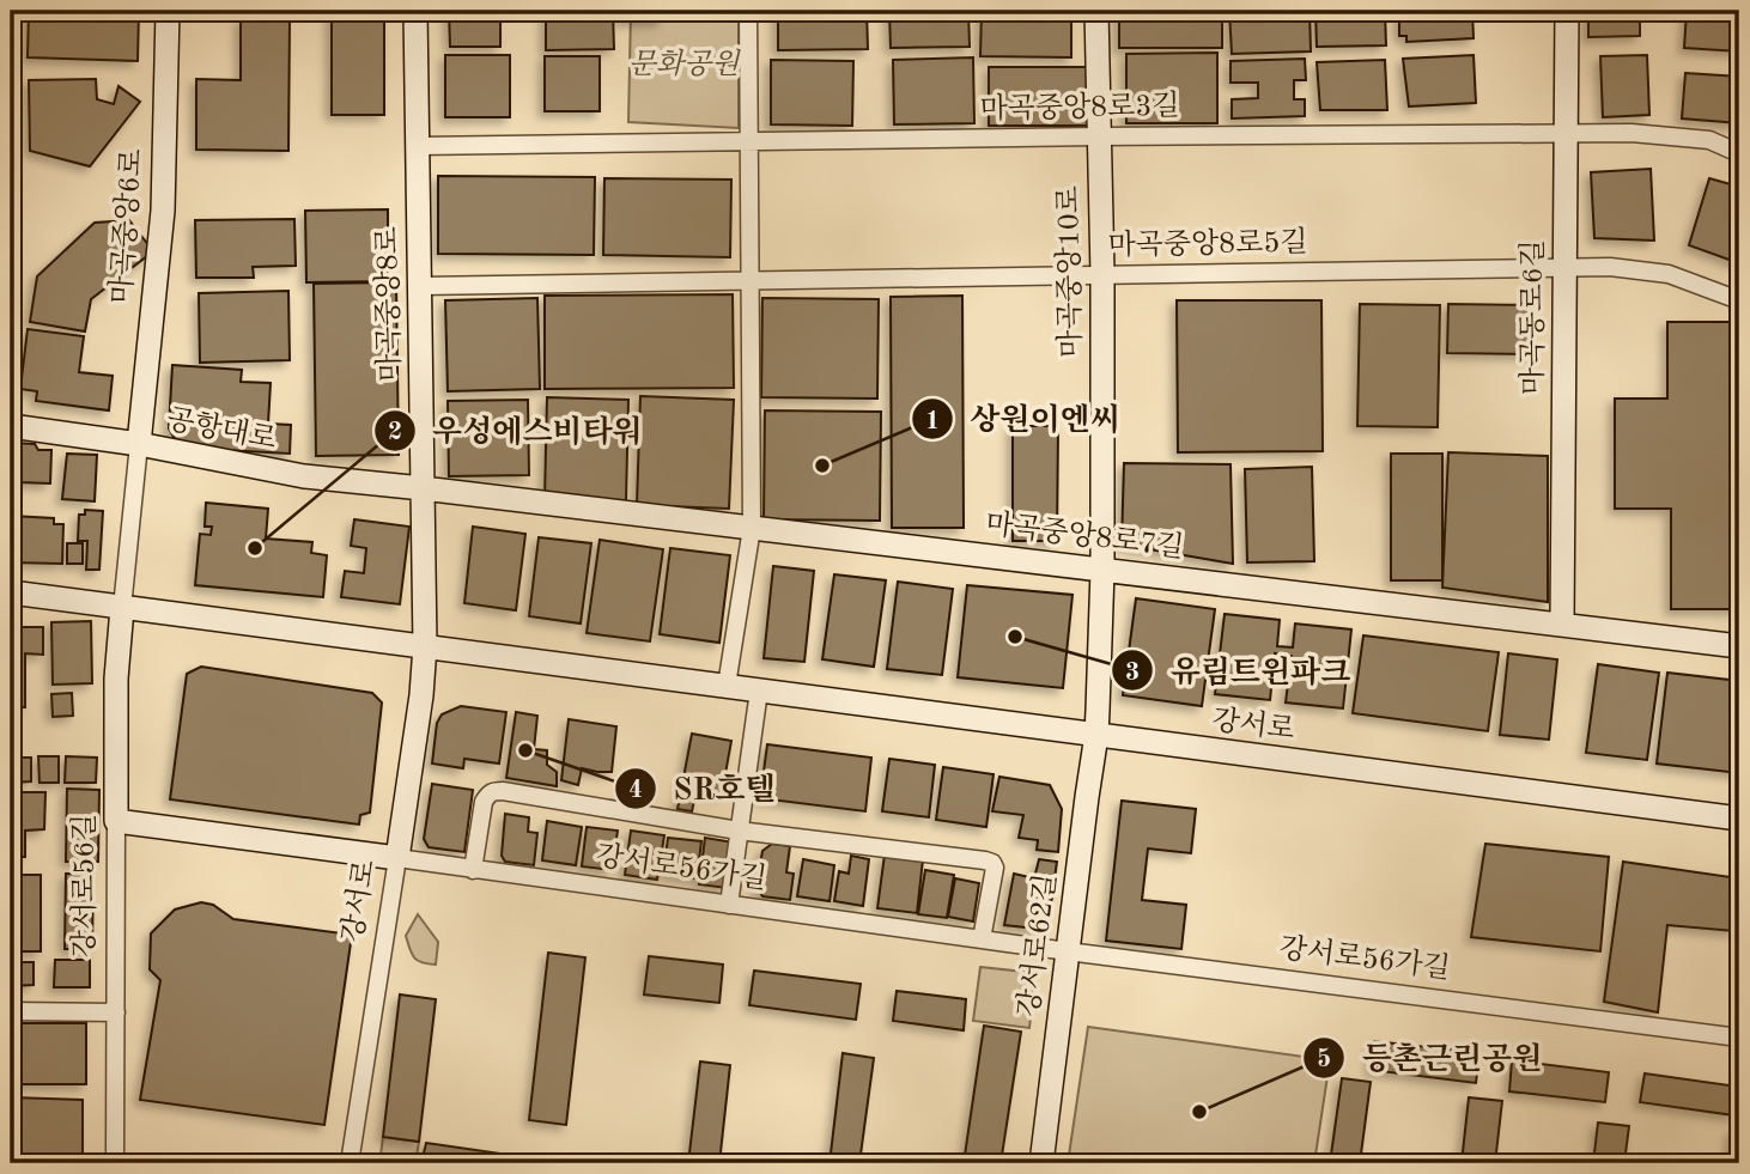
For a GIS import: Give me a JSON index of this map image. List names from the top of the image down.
{
  "streets": {
    "street": [
      "마곡중앙8로3길",
      "마곡중앙6로",
      "마곡중앙8로5길",
      "마곡중앙10로",
      "마곡중앙8로",
      "마곡동로6길",
      "공항대로",
      "마곡중앙8로7길",
      "강서로",
      "강서로56가길",
      "강서로56길",
      "강서로62길"
    ]
  },
  "crossings": [
    ["마곡중앙8로3길", "마곡중앙10로"],
    ["마곡중앙8로3길", "마곡중앙8로"],
    ["마곡중앙8로3길", "마곡동로6길"],
    ["마곡중앙6로", "공항대로"],
    ["마곡중앙8로5길", "마곡중앙10로"],
    ["마곡중앙8로5길", "마곡중앙8로"],
    ["마곡중앙8로5길", "마곡동로6길"],
    ["마곡중앙10로", "마곡중앙8로7길"],
    ["마곡중앙10로", "강서로"],
    ["마곡중앙10로", "강서로62길"],
    ["마곡중앙8로", "공항대로"],
    ["마곡중앙8로", "마곡중앙8로7길"],
    ["마곡중앙8로", "강서로"],
    ["마곡동로6길", "마곡중앙8로7길"],
    ["공항대로", "마곡중앙8로7길"],
    ["강서로", "강서로56가길"],
    ["강서로", "강서로56길"],
    ["강서로", "강서로62길"],
    ["강서로56가길", "강서로56길"],
    ["강서로56가길", "강서로62길"]
  ],
  "parks": ["문화공원"],
  "places": [
    "상원이엔씨",
    "우성에스비타워",
    "유림트윈파크",
    "SR호텔",
    "등촌근린공원"
  ]
}
